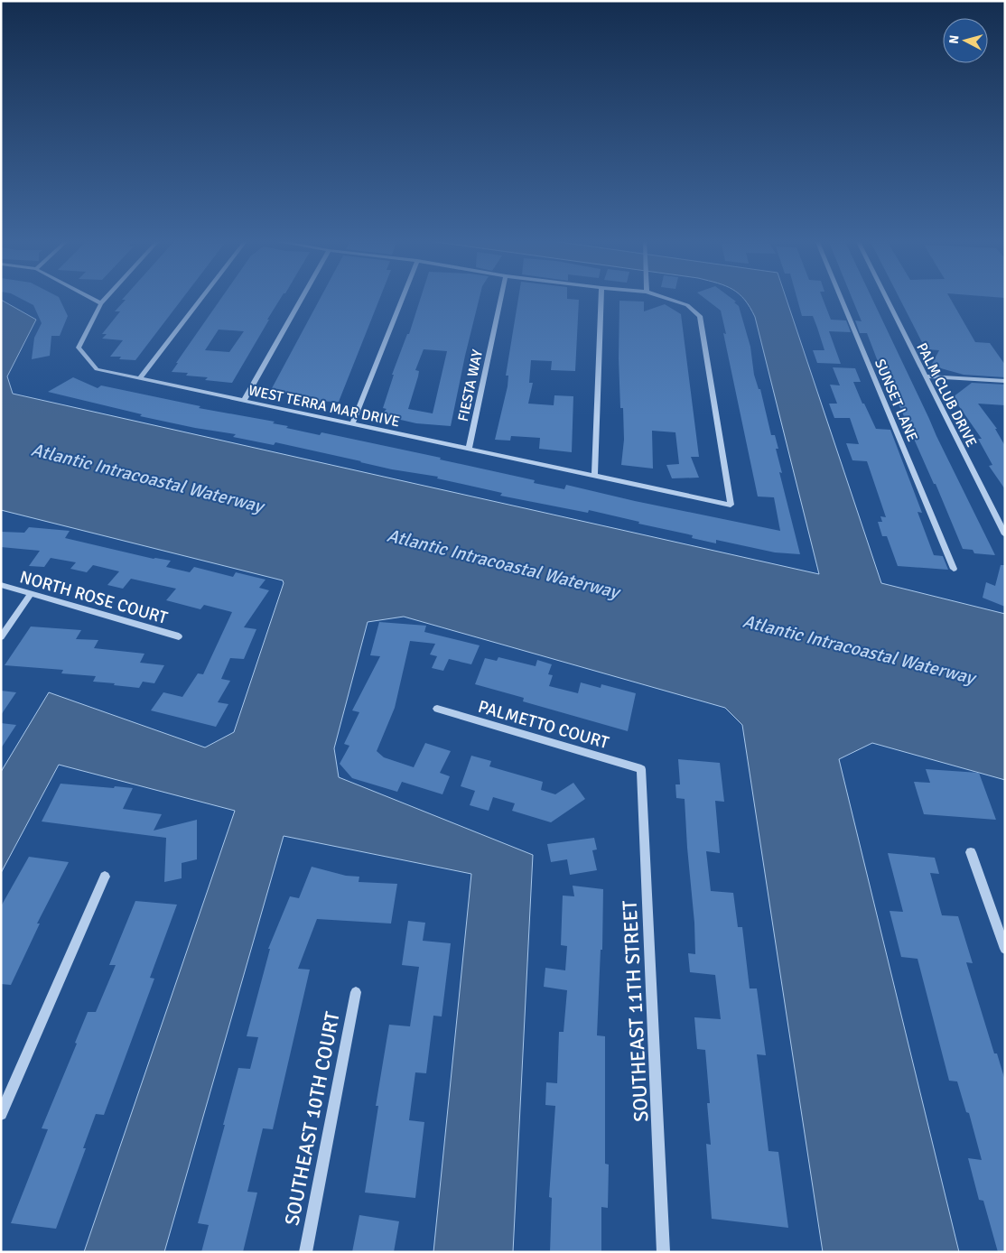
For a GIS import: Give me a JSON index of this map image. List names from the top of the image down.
{
  "streets": {
    "street": [
      "FIESTA WAY",
      "PALM CLUB DRIVE",
      "SUNSET LANE",
      "WEST TERRA MAR DRIVE",
      "NORTH ROSE COURT",
      "PALMETTO COURT",
      "SOUTHEAST 11TH STREET",
      "SOUTHEAST 10TH COURT"
    ]
  },
  "crossings": [
    ["FIESTA WAY", "WEST TERRA MAR DRIVE"],
    ["PALMETTO COURT", "SOUTHEAST 11TH STREET"]
  ],
  "water": ["Atlantic Intracoastal Waterway"],
  "north": "left"
}
